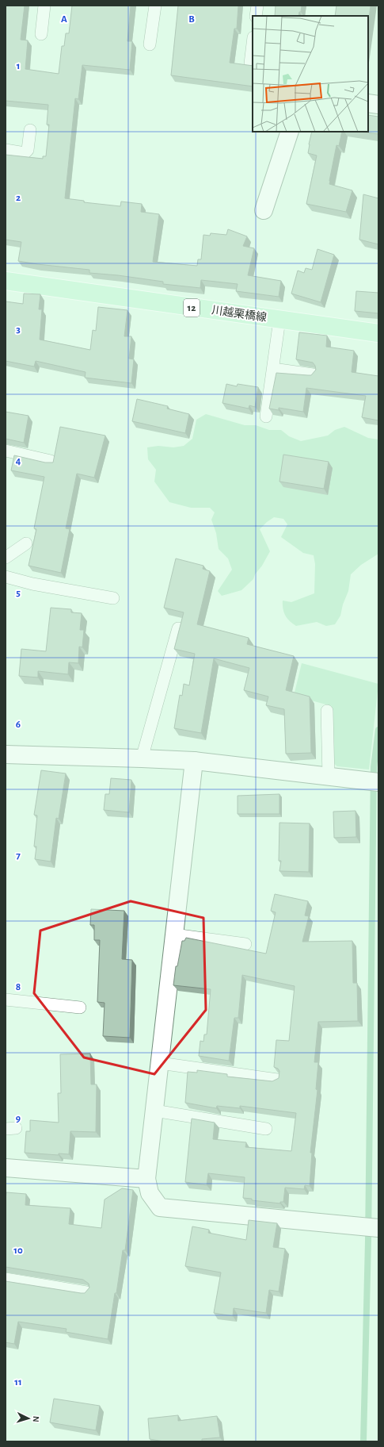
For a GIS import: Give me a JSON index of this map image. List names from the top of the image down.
{
  "streets": {
    "main road": ["12", "川越栗橋線"]
  },
  "north": "right",
  "grid": {
    "columns": ["A", "B"],
    "rows": [
      "1",
      "2",
      "3",
      "4",
      "5",
      "6",
      "7",
      "8",
      "9",
      "10",
      "11"
    ]
  }
}
